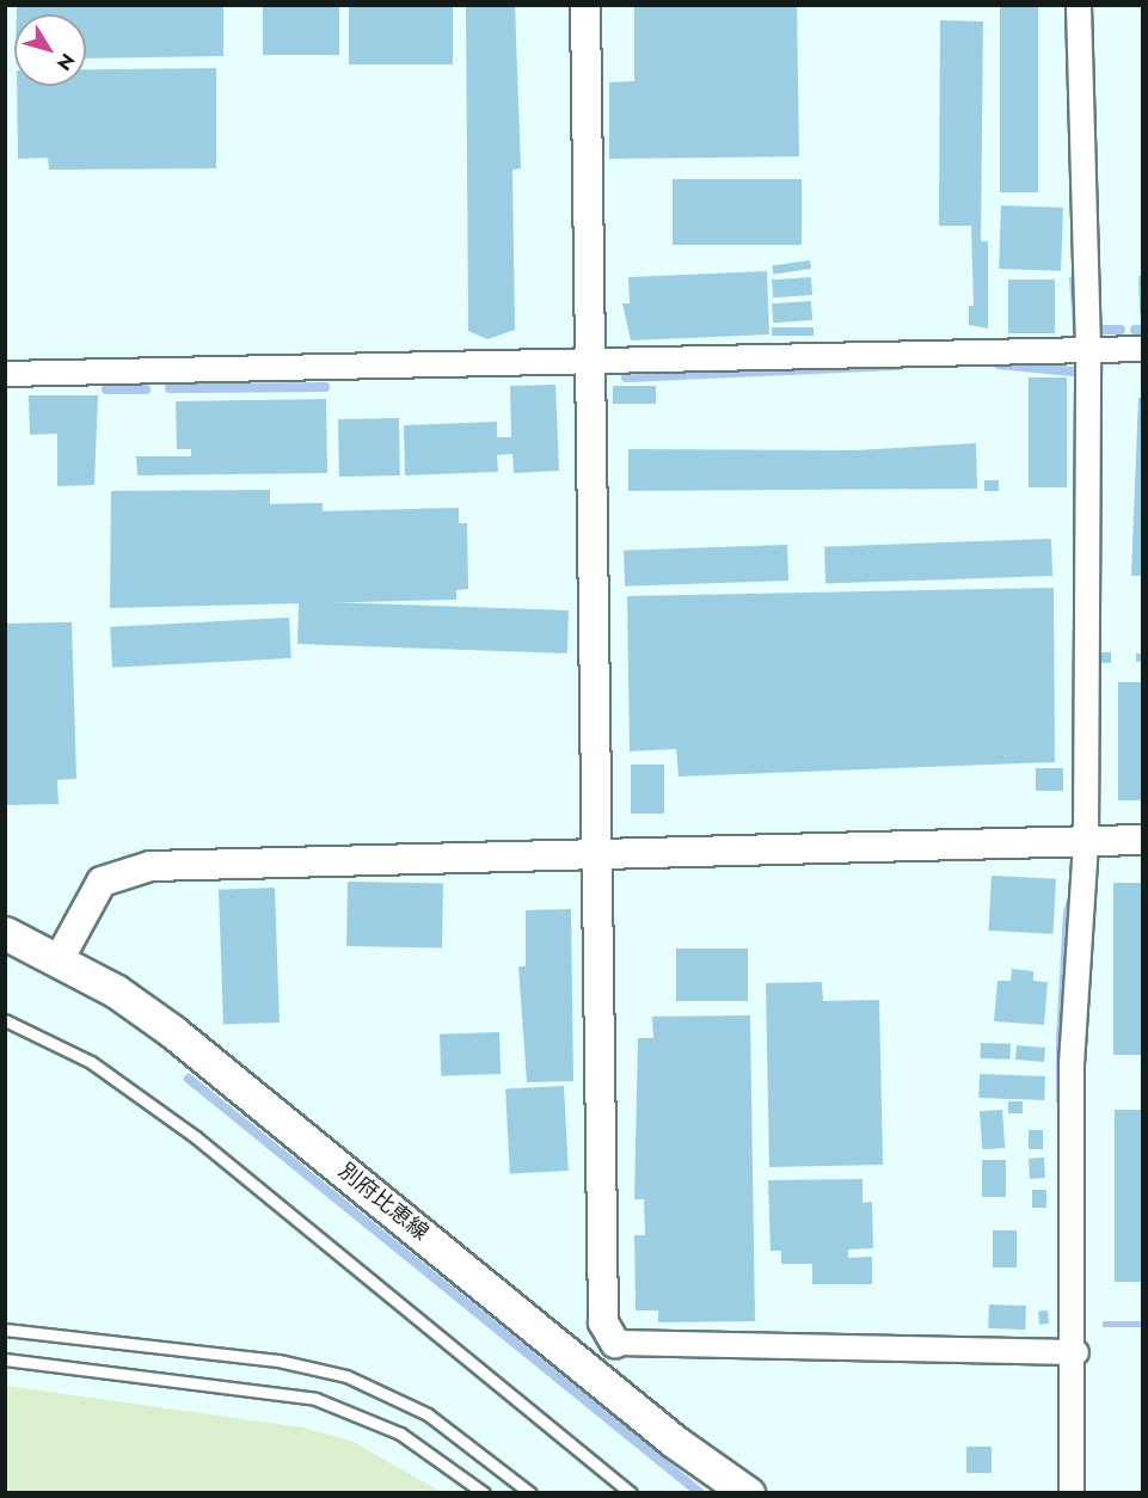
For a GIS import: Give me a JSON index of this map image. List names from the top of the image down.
{
  "streets": {
    "main road": ["別府比恵線"]
  },
  "north": "bottom right"
}
